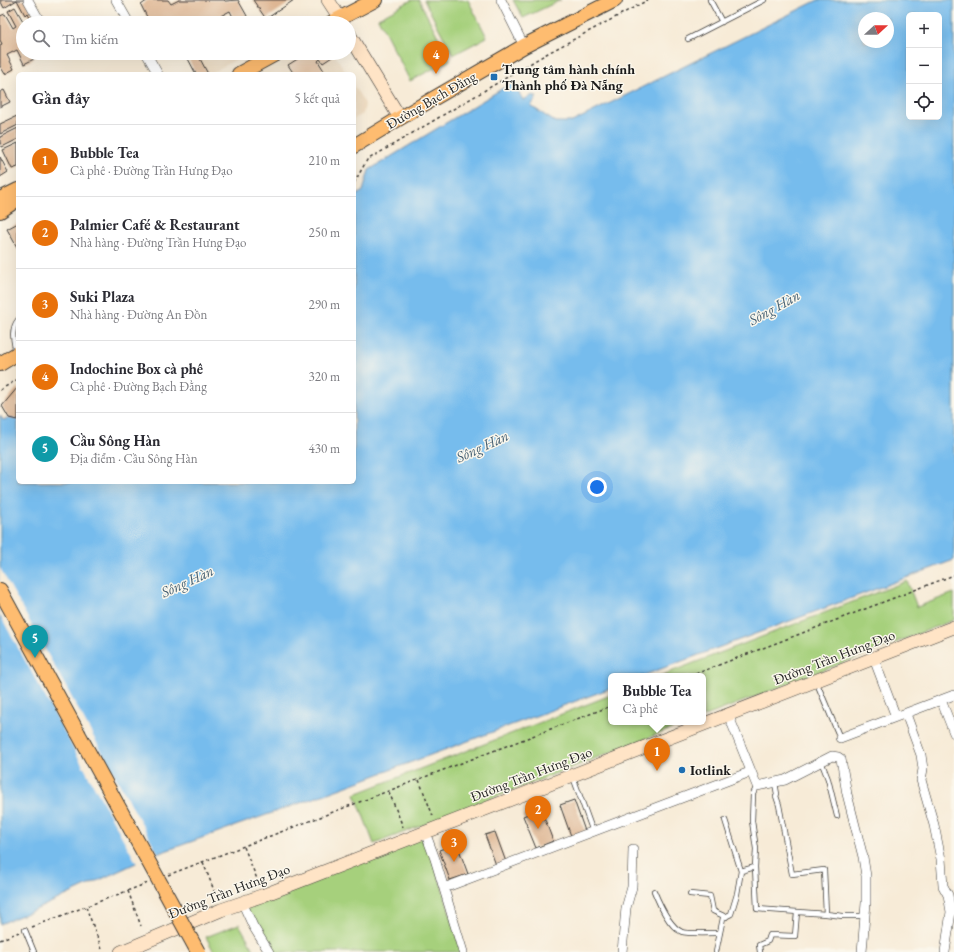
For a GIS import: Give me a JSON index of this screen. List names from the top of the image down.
{
  "streets": {
    "main road": ["Đường Bạch Đằng", "Đường Trần Hưng Đạo"]
  },
  "water": ["Sông Hàn"],
  "places": {
    "transit": ["Trung tâm hành chính Thành phố Đà Nẵng"],
    "other": ["Iotlink"]
  },
  "north": "right",
  "page": {
    "map_buttons": ["+", "−"],
    "search": "Tìm kiếm",
    "pins": [
      "4",
      "5",
      "1",
      "2",
      "3"
    ],
    "heading": ["Gần đây", "5 kết quả"],
    "list": [
      {
        "mark": "1",
        "name": "Bubble Tea",
        "note": "Cà phê · Đường Trần Hưng Đạo",
        "value": "210 m"
      },
      {
        "mark": "2",
        "name": "Palmier Café & Restaurant",
        "note": "Nhà hàng · Đường Trần Hưng Đạo",
        "value": "250 m"
      },
      {
        "mark": "3",
        "name": "Suki Plaza",
        "note": "Nhà hàng · Đường An Đồn",
        "value": "290 m"
      },
      {
        "mark": "4",
        "name": "Indochine Box cà phê",
        "note": "Cà phê · Đường Bạch Đằng",
        "value": "320 m"
      },
      {
        "mark": "5",
        "name": "Cầu Sông Hàn",
        "note": "Địa điểm · Cầu Sông Hàn",
        "value": "430 m"
      }
    ],
    "popup": ["Bubble Tea", "Cà phê"]
  }
}
